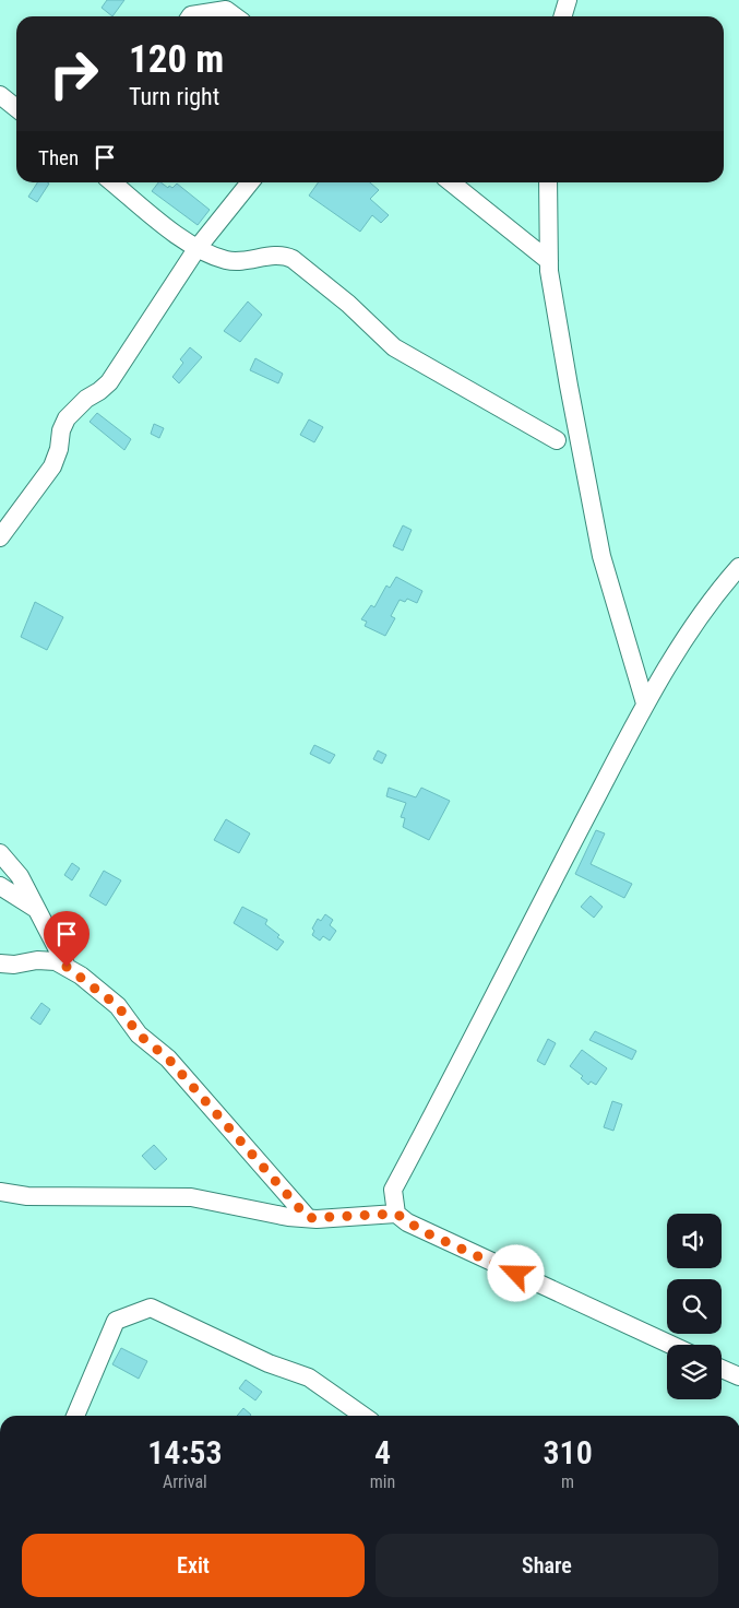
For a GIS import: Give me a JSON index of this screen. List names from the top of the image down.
{
  "page": {
    "turn": ["120 m", "Turn right"],
    "then": "Then",
    "eta": [
      "14:53",
      "Arrival",
      "4",
      "min",
      "310",
      "m"
    ],
    "buttons": ["Exit", "Share"]
  }
}
